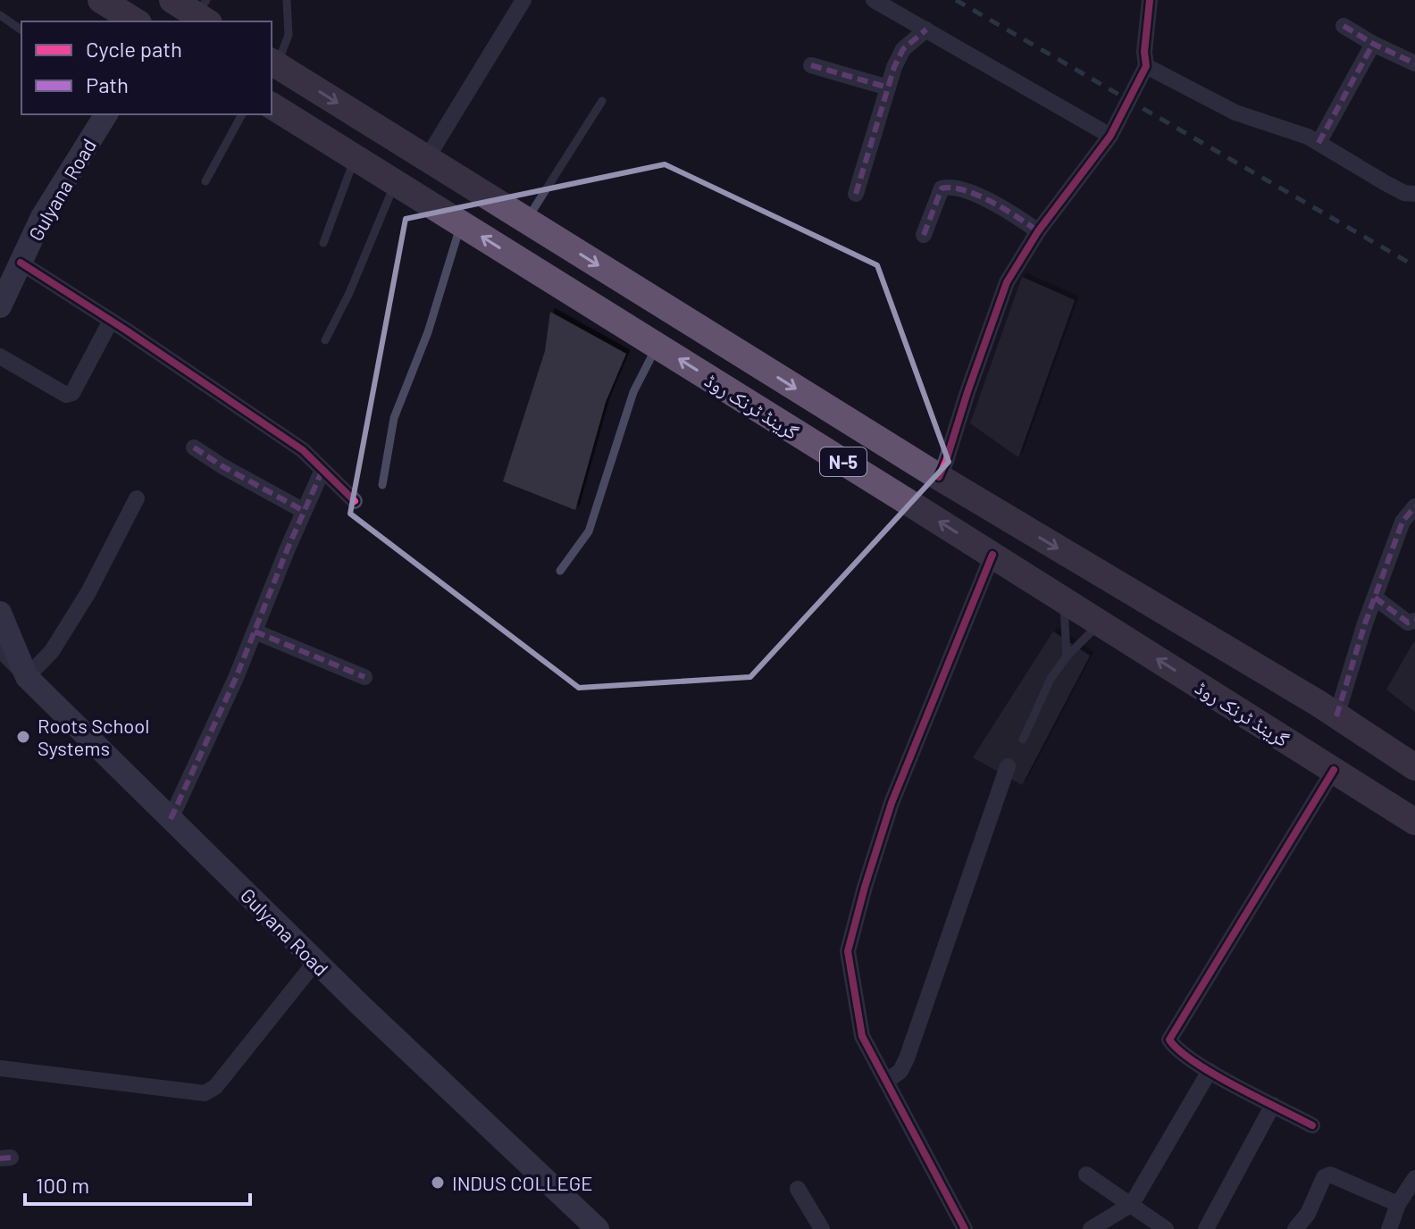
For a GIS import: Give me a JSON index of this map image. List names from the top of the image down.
{
  "streets": {
    "highway": ["گرینڈ ٹرنک روڈ", "N-5"],
    "main road": ["Gulyana Road"]
  },
  "places": ["Roots School Systems", "INDUS COLLEGE"],
  "legend": ["Cycle path", "Path"],
  "scale_bar": "100 m"
}
